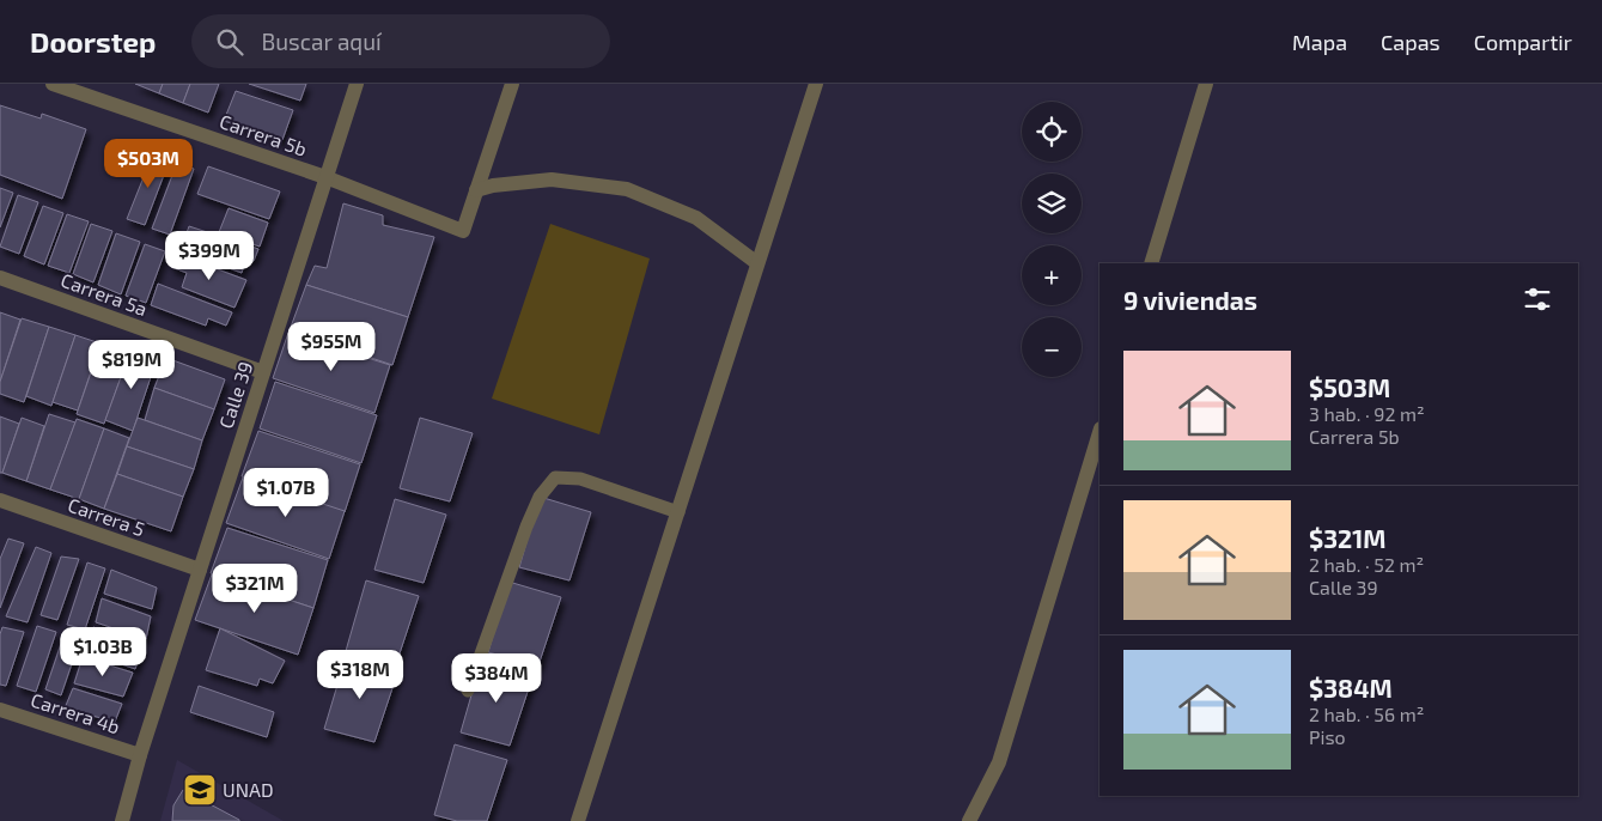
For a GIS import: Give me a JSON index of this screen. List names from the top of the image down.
{
  "streets": {
    "street": [
      "Carrera 5b",
      "Carrera 5a",
      "Calle 39",
      "Carrera 5",
      "Carrera 4b"
    ]
  },
  "crossings": [
    ["Carrera 5b", "Calle 39"],
    ["Carrera 5a", "Calle 39"],
    ["Calle 39", "Carrera 5"],
    ["Calle 39", "Carrera 4b"]
  ],
  "places": {
    "school or university": ["UNAD"]
  },
  "page": {
    "header": "Doorstep",
    "search": "Buscar aquí",
    "nav": ["Mapa", "Capas", "Compartir"],
    "map_buttons": ["+", "−"],
    "price": [
      "$503M",
      "$399M",
      "$955M",
      "$819M",
      "$1.07B",
      "$321M",
      "$1.03B",
      "$318M",
      "$384M"
    ],
    "heading": "9 viviendas",
    "list": [
      {
        "name": "$503M",
        "note": "3 hab. · 92 m² · Carrera 5b"
      },
      {
        "name": "$321M",
        "note": "2 hab. · 52 m² · Calle 39"
      },
      {
        "name": "$384M",
        "note": "2 hab. · 56 m² · Piso"
      }
    ]
  }
}
